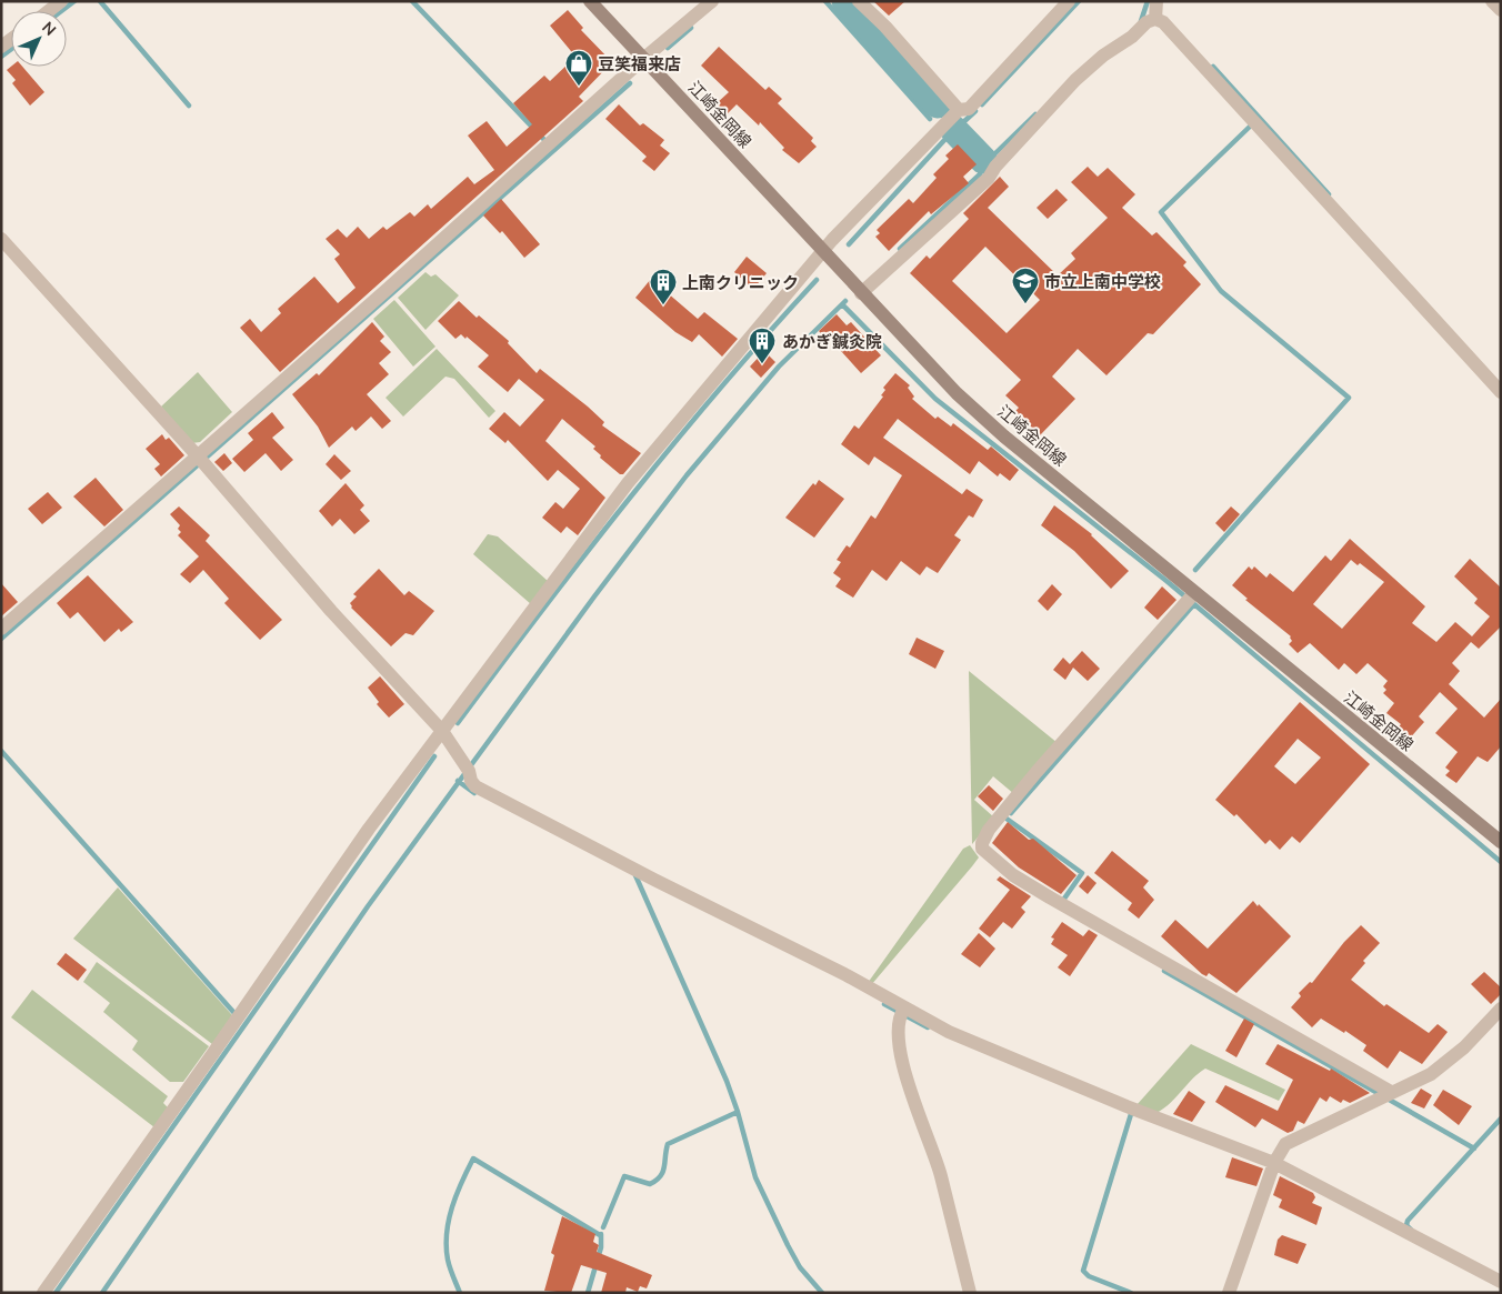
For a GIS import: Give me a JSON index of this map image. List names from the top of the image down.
{
  "streets": {
    "main road": ["江崎金岡線"]
  },
  "places": {
    "shop": ["豆笑福来店"],
    "school or university": ["市立上南中学校"],
    "building": ["上南クリニック", "あかぎ鍼灸院"]
  },
  "north": "top right"
}
